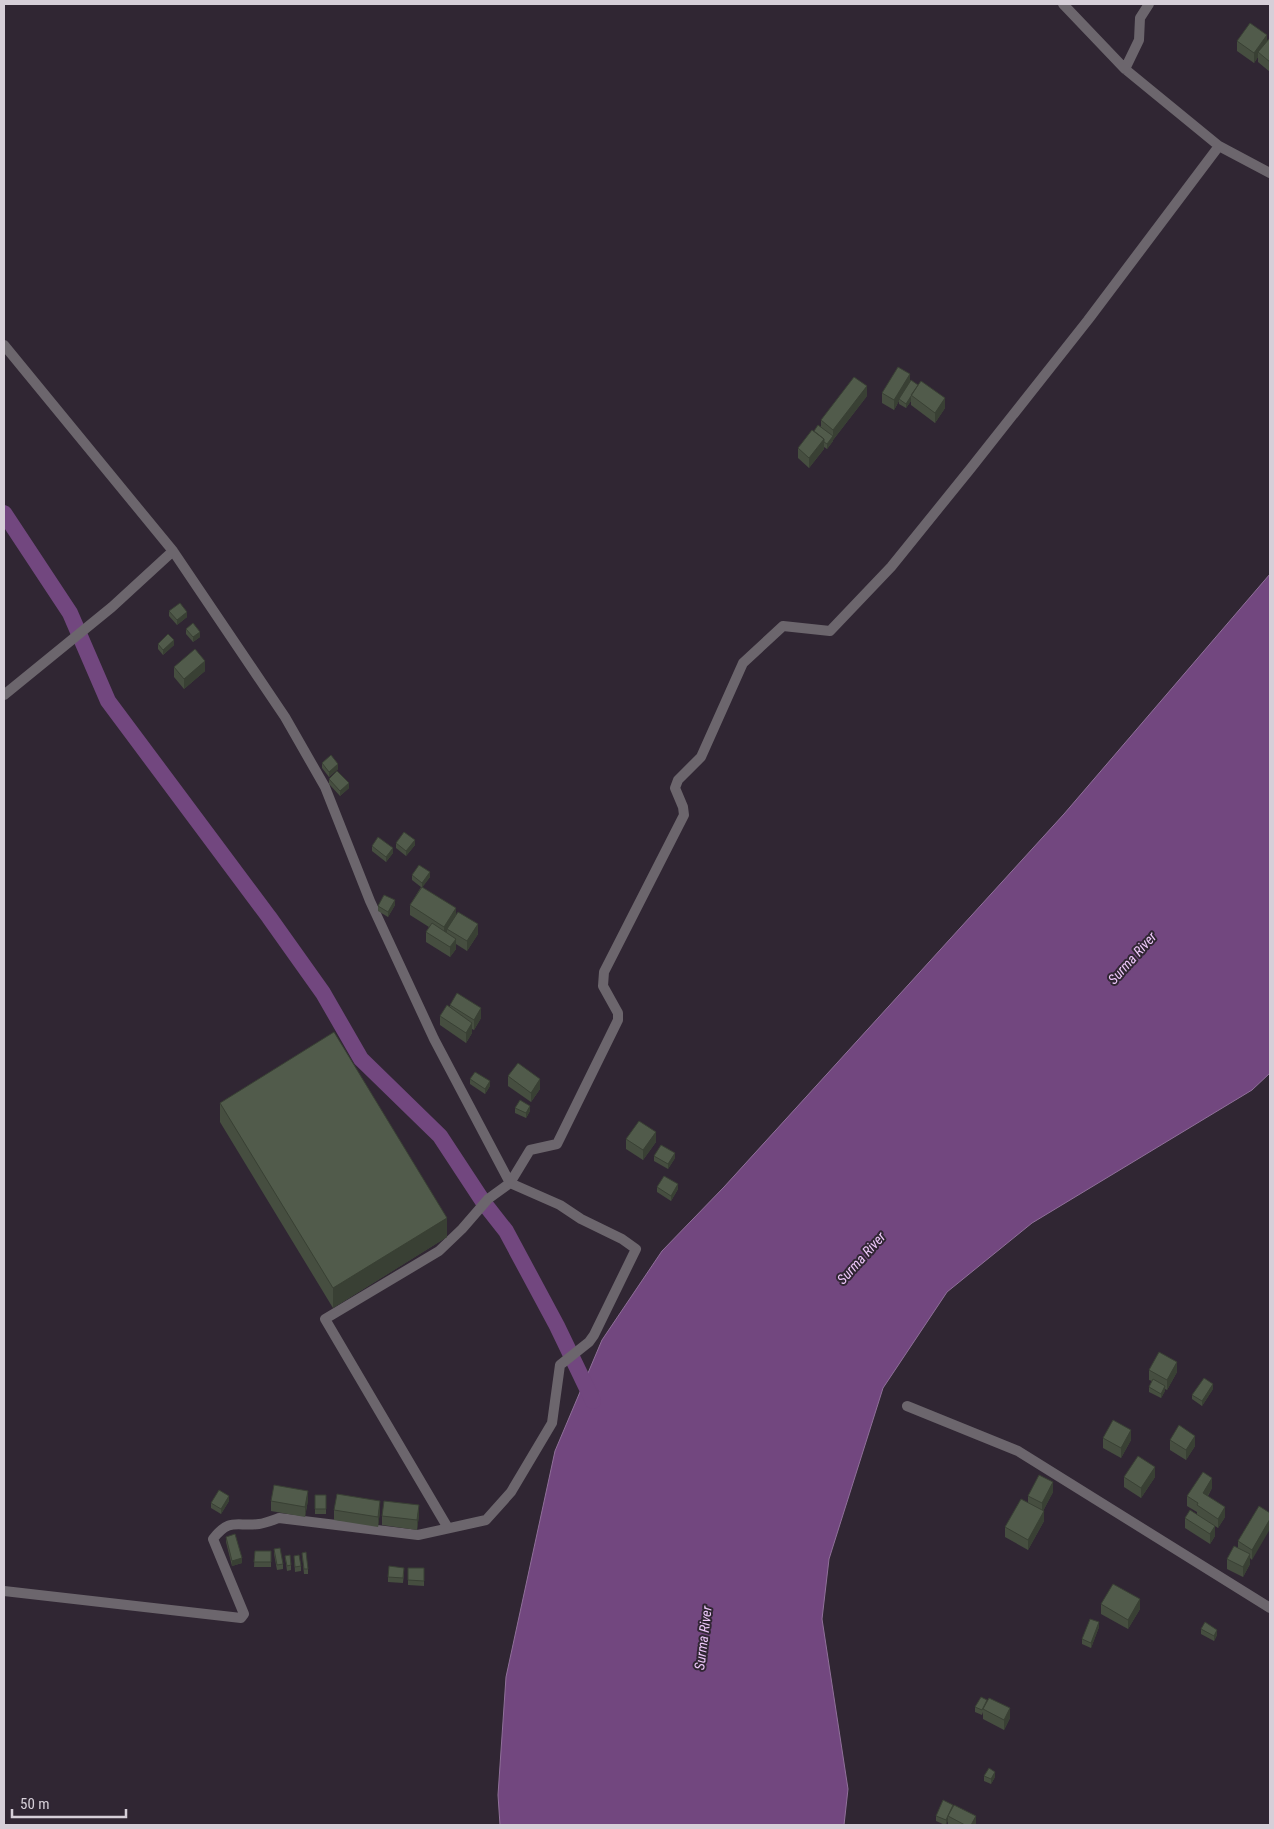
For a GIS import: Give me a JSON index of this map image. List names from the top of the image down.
{
  "water": ["Surma River"],
  "scale_bar": "50 m"
}
